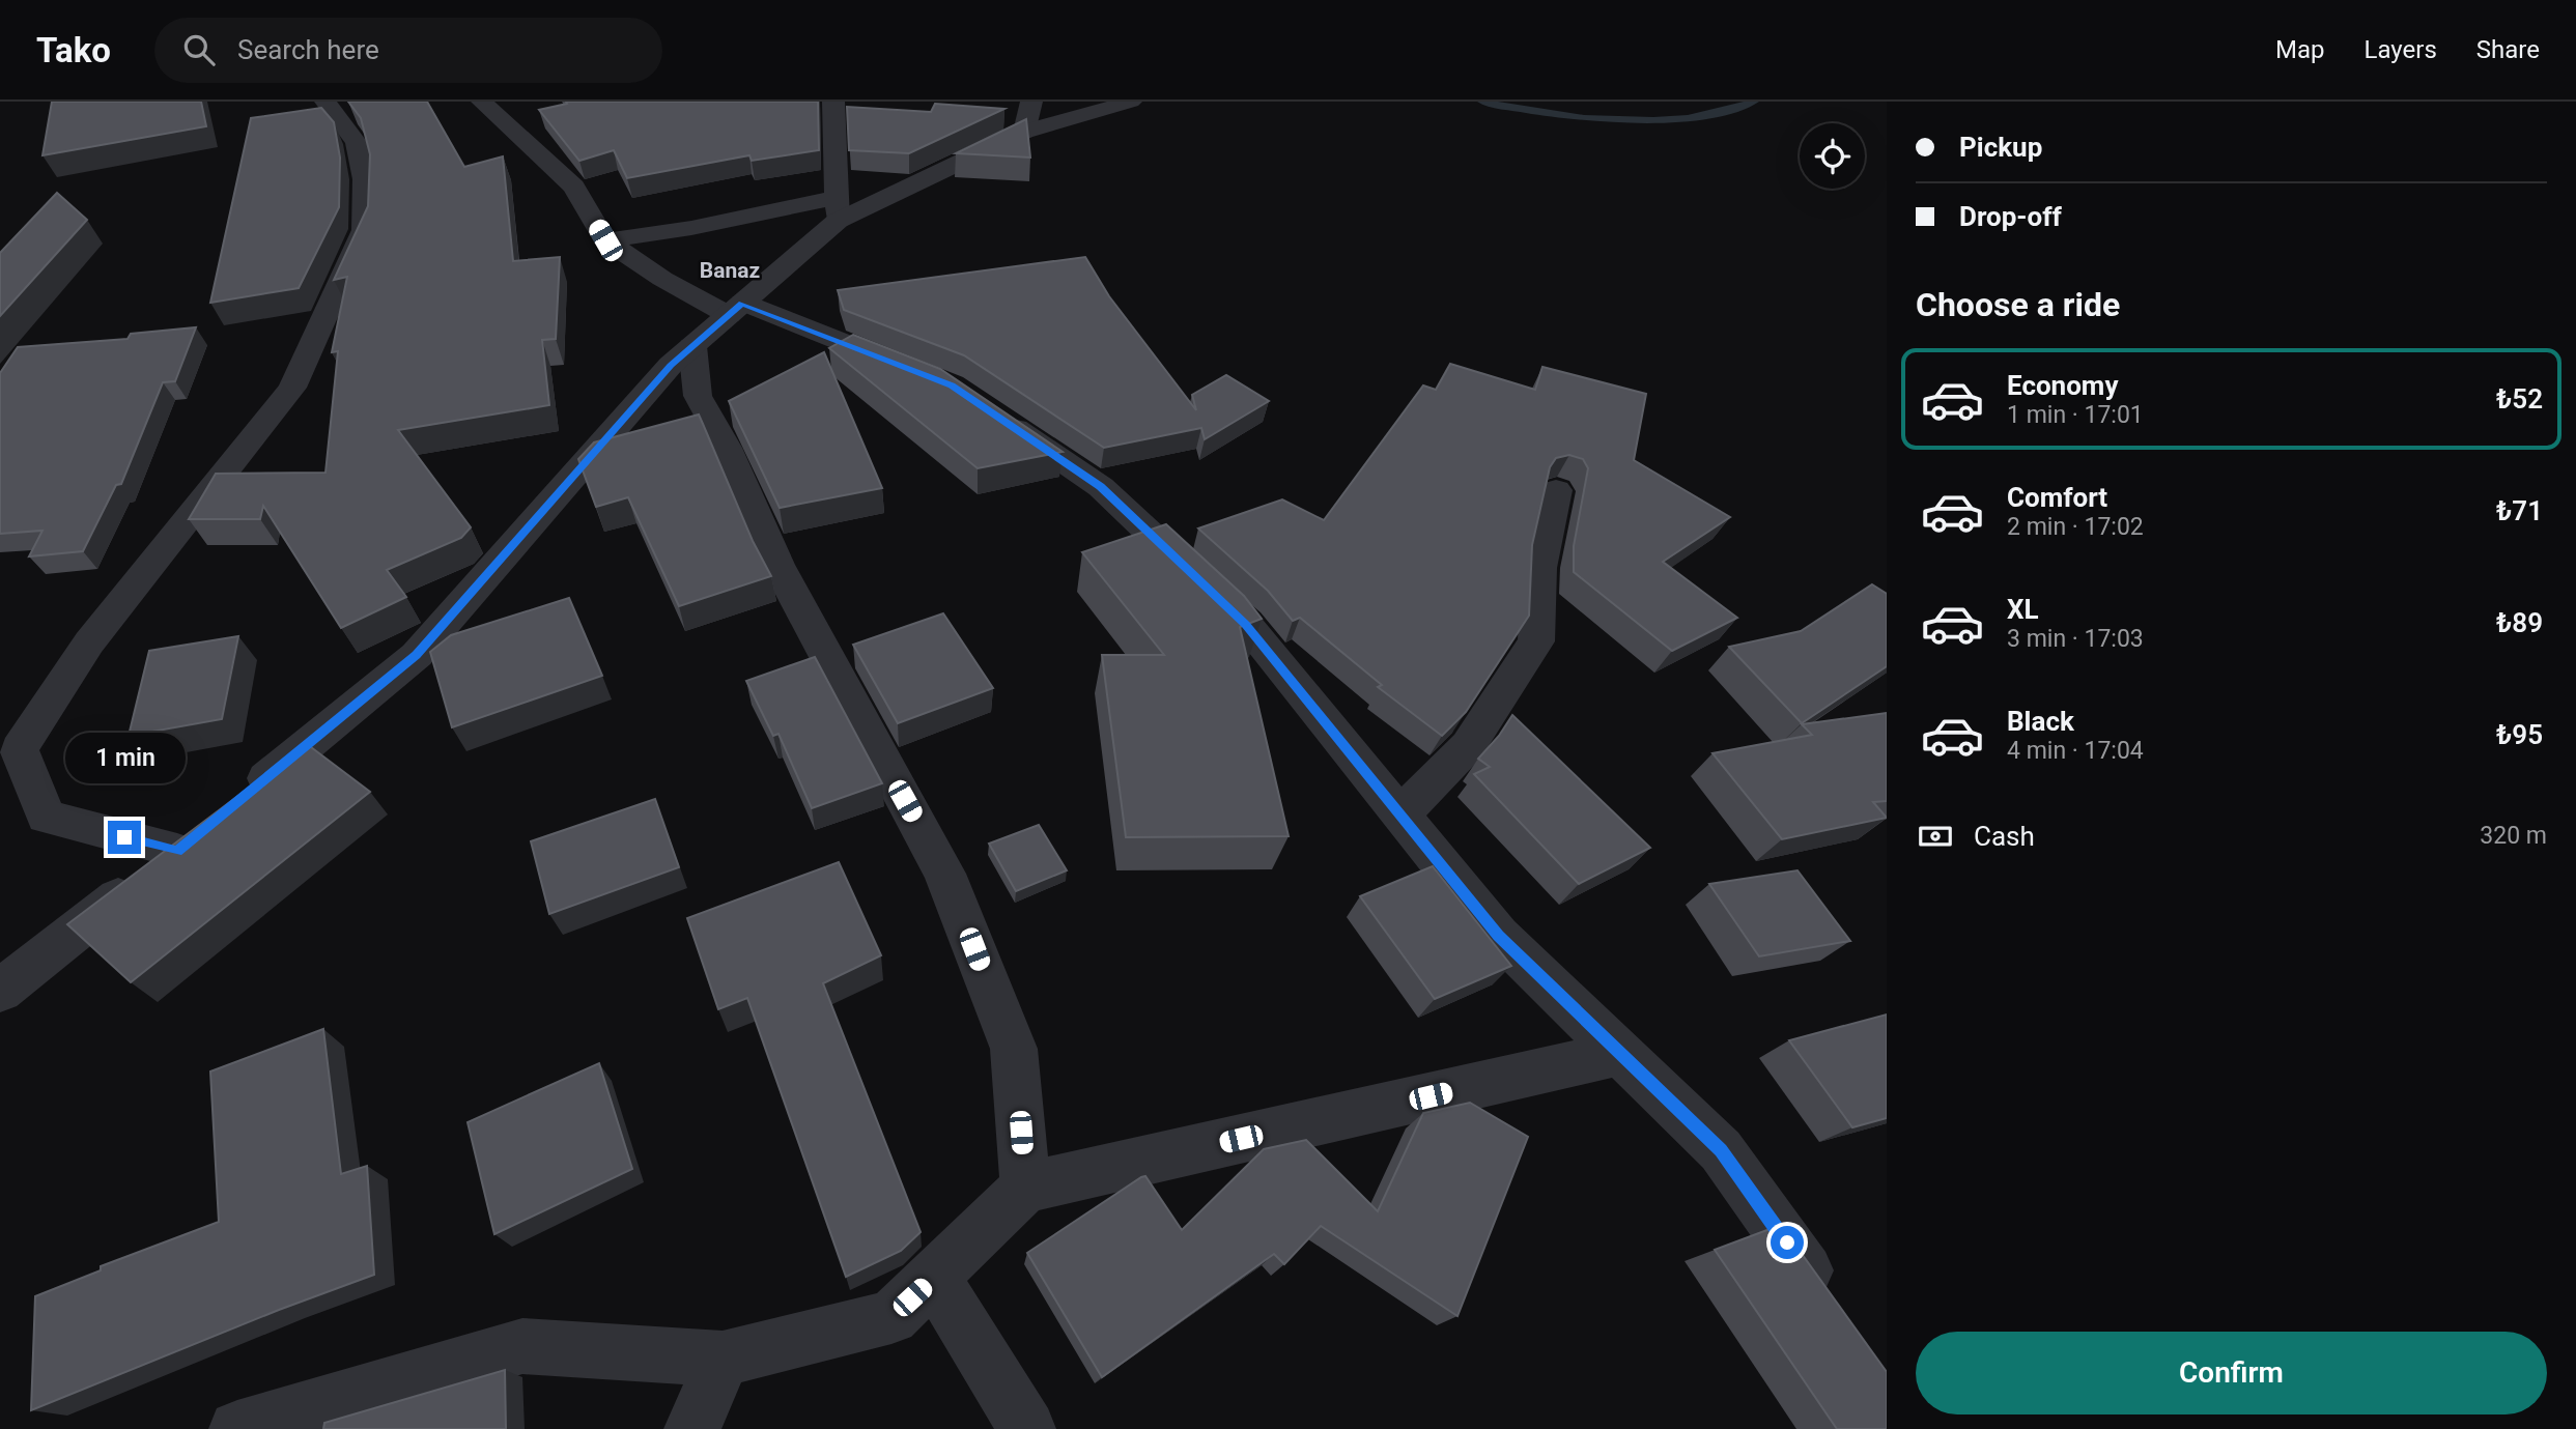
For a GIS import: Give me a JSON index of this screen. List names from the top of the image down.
{
  "districts": ["Banaz"],
  "page": {
    "header": "Tako",
    "search": "Search here",
    "nav": ["Map", "Layers", "Share"],
    "banner": ["Pickup", "Drop-off"],
    "heading": "Choose a ride",
    "list": [
      {
        "name": "Economy",
        "note": "1 min · 17:01",
        "value": "₺52"
      },
      {
        "name": "Comfort",
        "note": "2 min · 17:02",
        "value": "₺71"
      },
      {
        "name": "XL",
        "note": "3 min · 17:03",
        "value": "₺89"
      },
      {
        "name": "Black",
        "note": "4 min · 17:04",
        "value": "₺95"
      }
    ],
    "bubble": "1 min",
    "pay": ["Cash", "320 m"],
    "buttons": "Confirm"
  }
}
